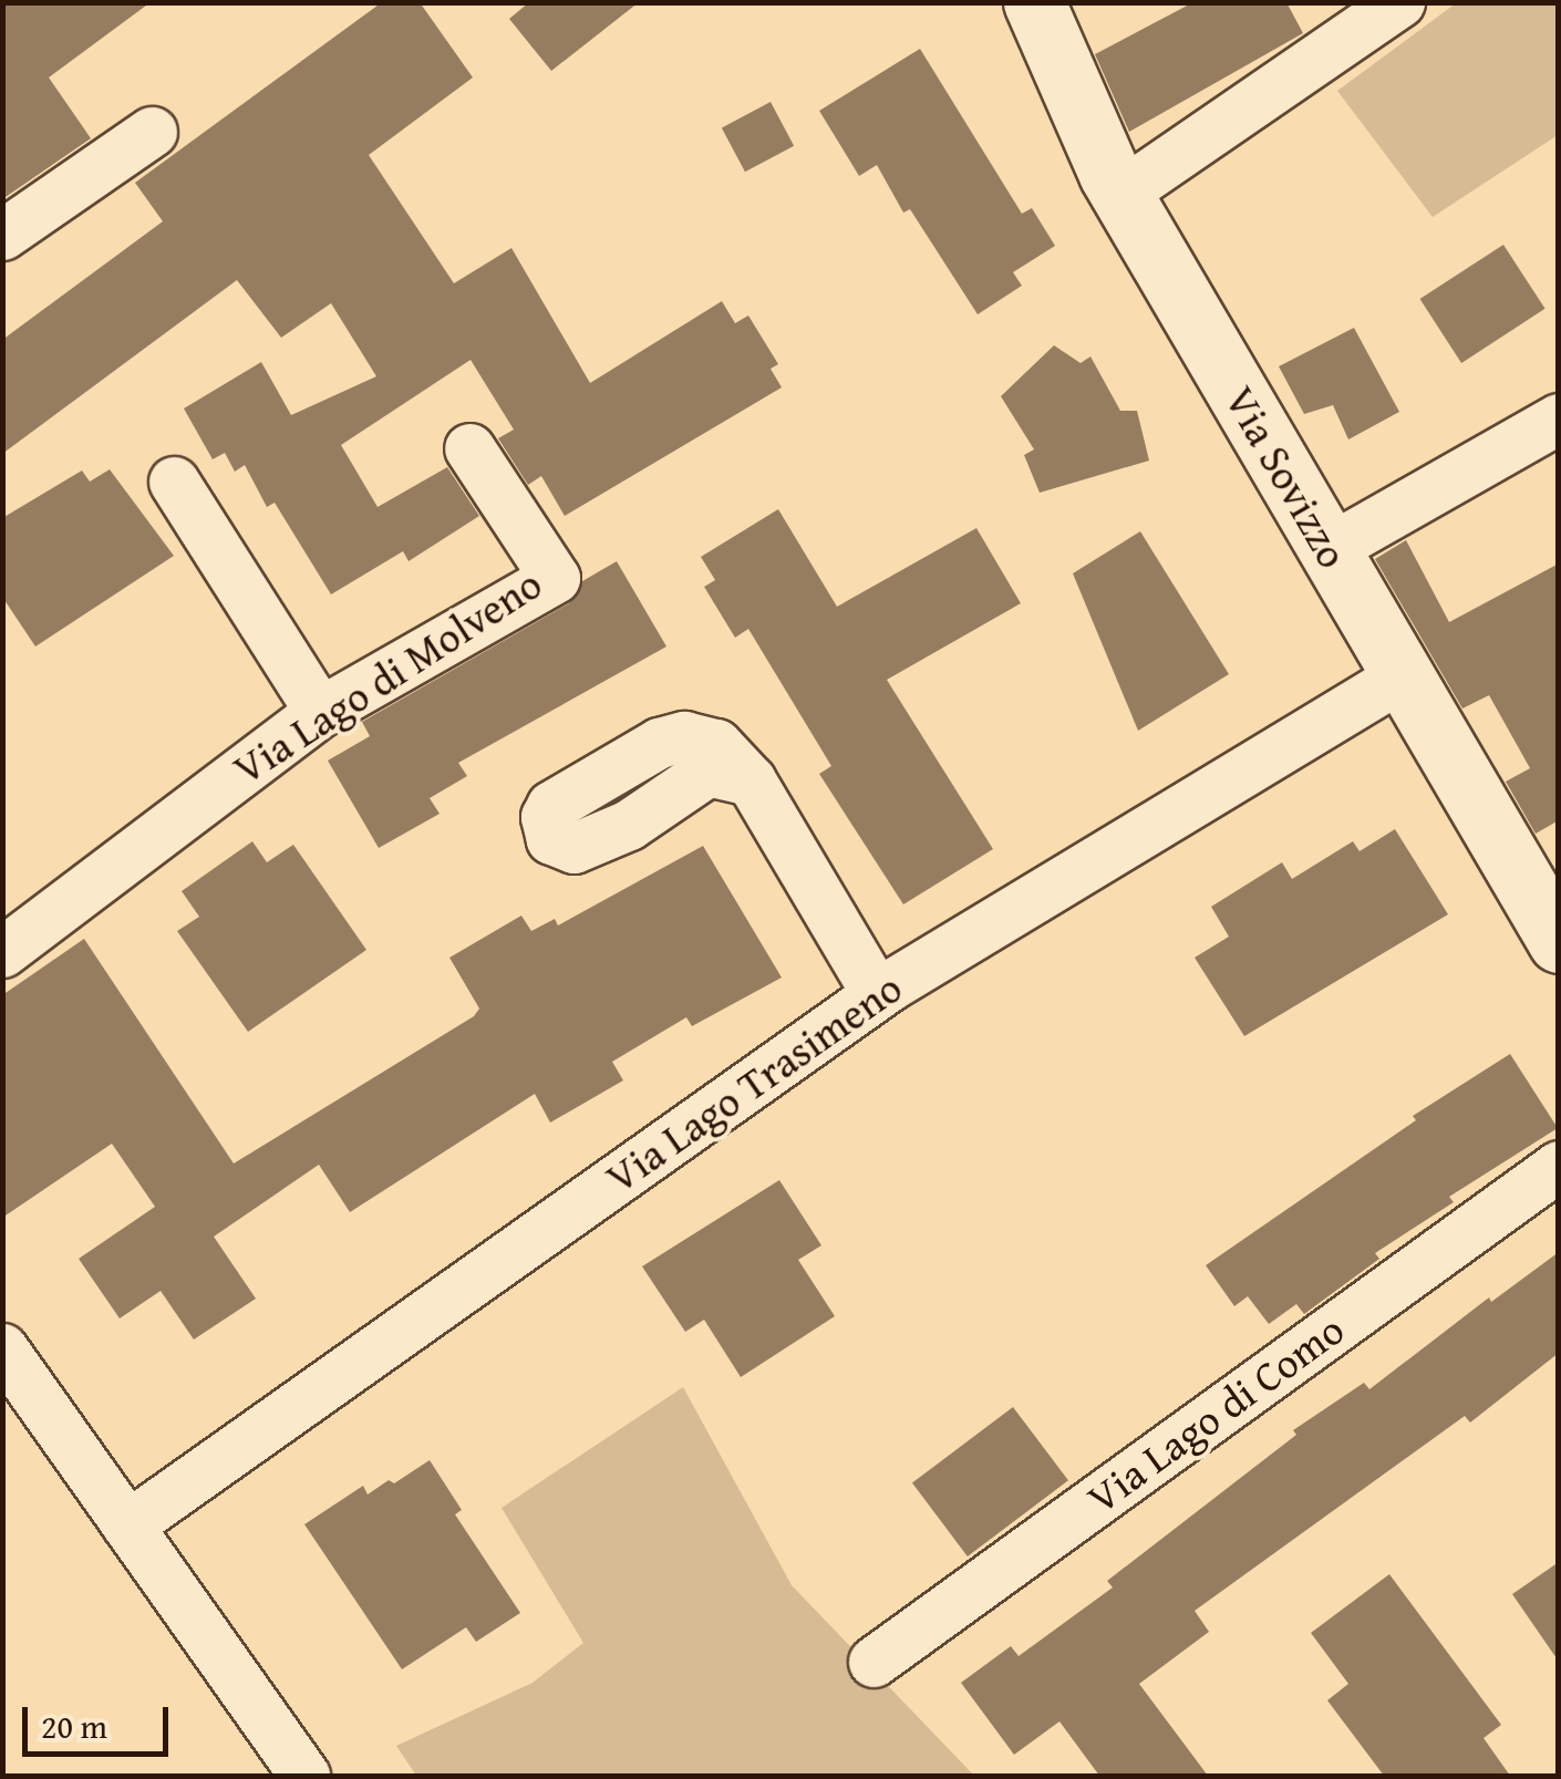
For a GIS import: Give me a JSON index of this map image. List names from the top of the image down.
{
  "streets": {
    "street": [
      "Via Sovizzo",
      "Via Lago di Molveno",
      "Via Lago Trasimeno",
      "Via Lago di Como"
    ]
  },
  "crossings": [
    ["Via Sovizzo", "Via Lago Trasimeno"]
  ],
  "scale_bar": "20 m"
}
